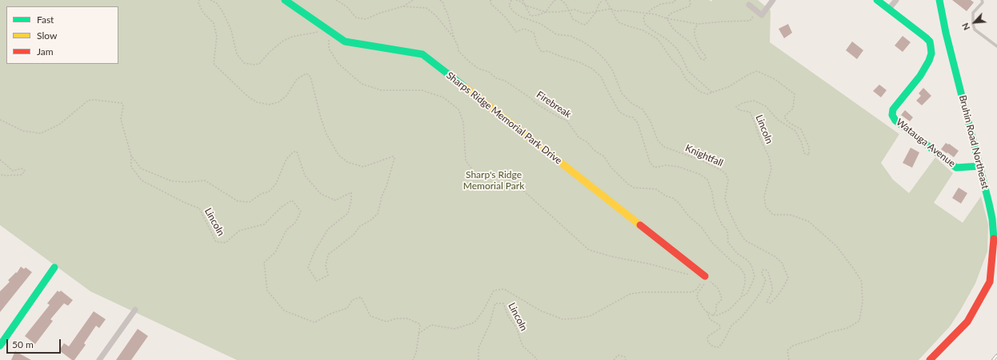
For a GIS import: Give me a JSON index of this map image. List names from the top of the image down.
{
  "streets": {
    "street": ["Sharps Ridge Memorial Park Drive", "Bruhin Road Northeast", "Watauga Avenue"],
    "path": ["Firebreak", "Lincoln", "Knightfall"]
  },
  "crossings": [
    ["Bruhin Road Northeast", "Watauga Avenue"]
  ],
  "parks": ["Sharp's Ridge Memorial Park"],
  "legend": ["Fast", "Slow", "Jam"],
  "scale_bar": "50 m",
  "north": "bottom left"
}
